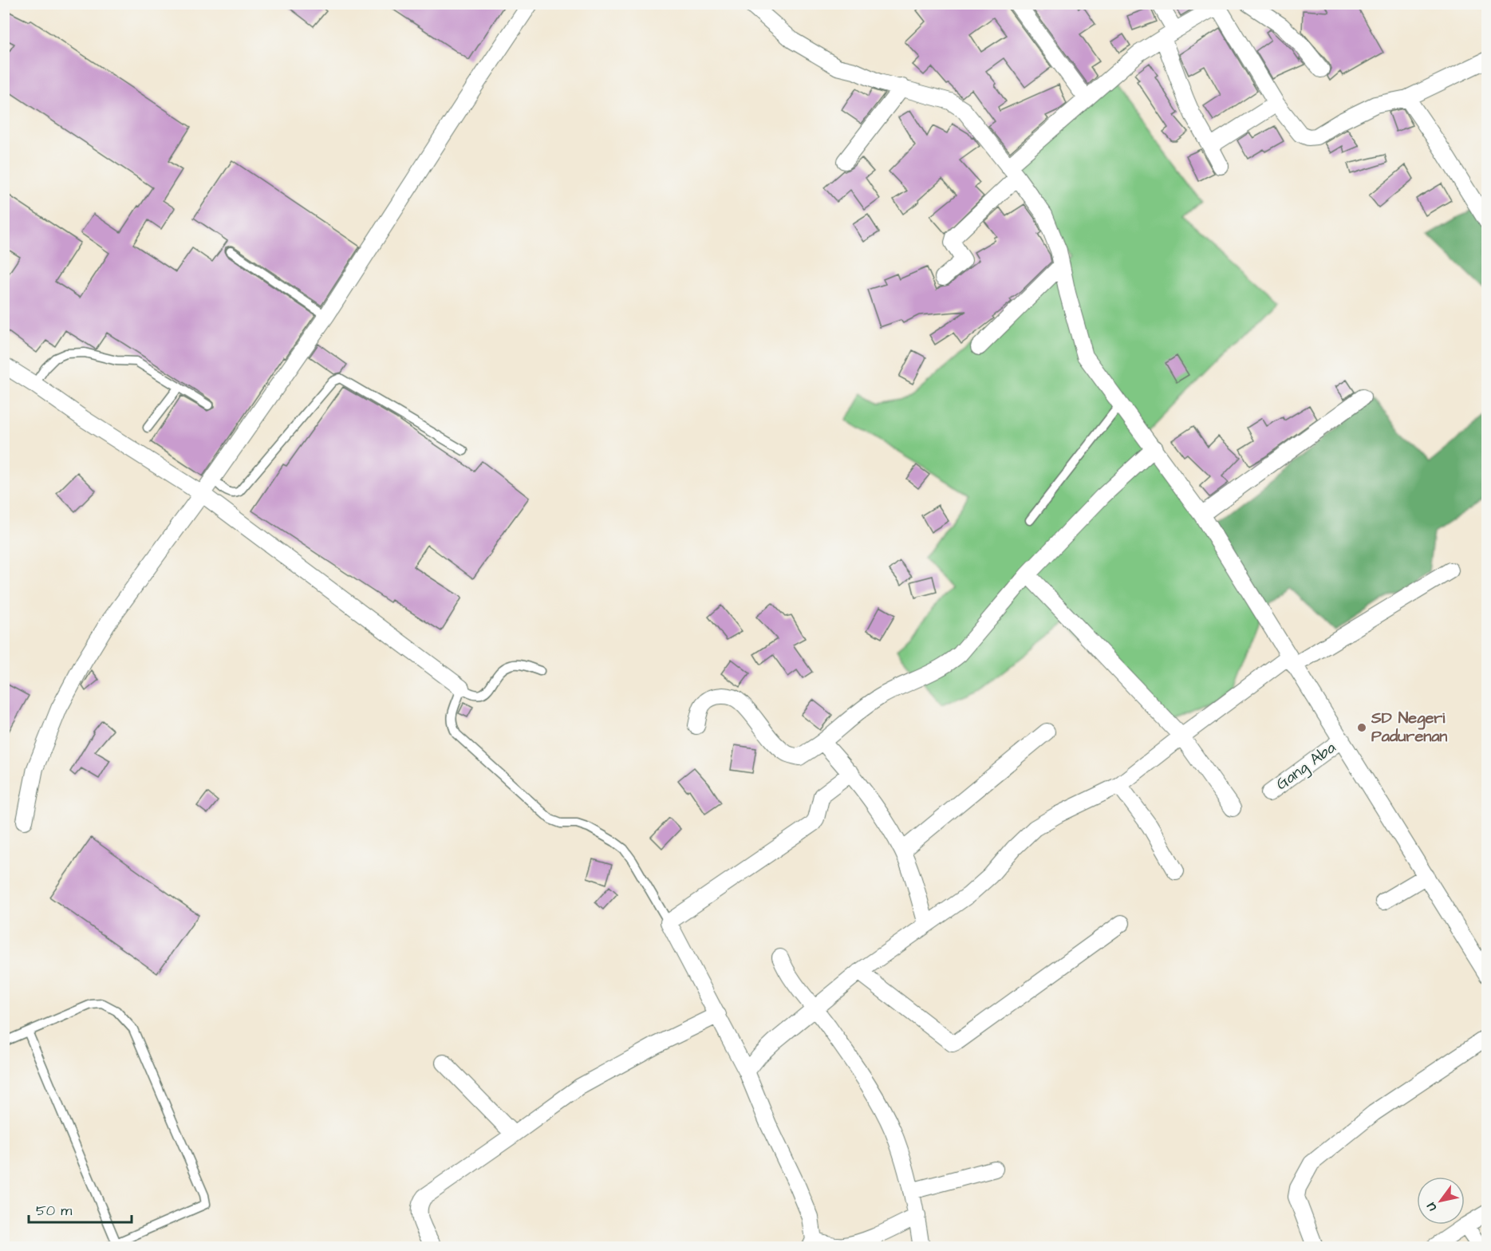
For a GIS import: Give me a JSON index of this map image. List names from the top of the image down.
{
  "streets": {
    "street": ["Gang Aba"]
  },
  "places": ["SD Negeri Padurenan"],
  "scale_bar": "50 m",
  "north": "bottom left"
}
